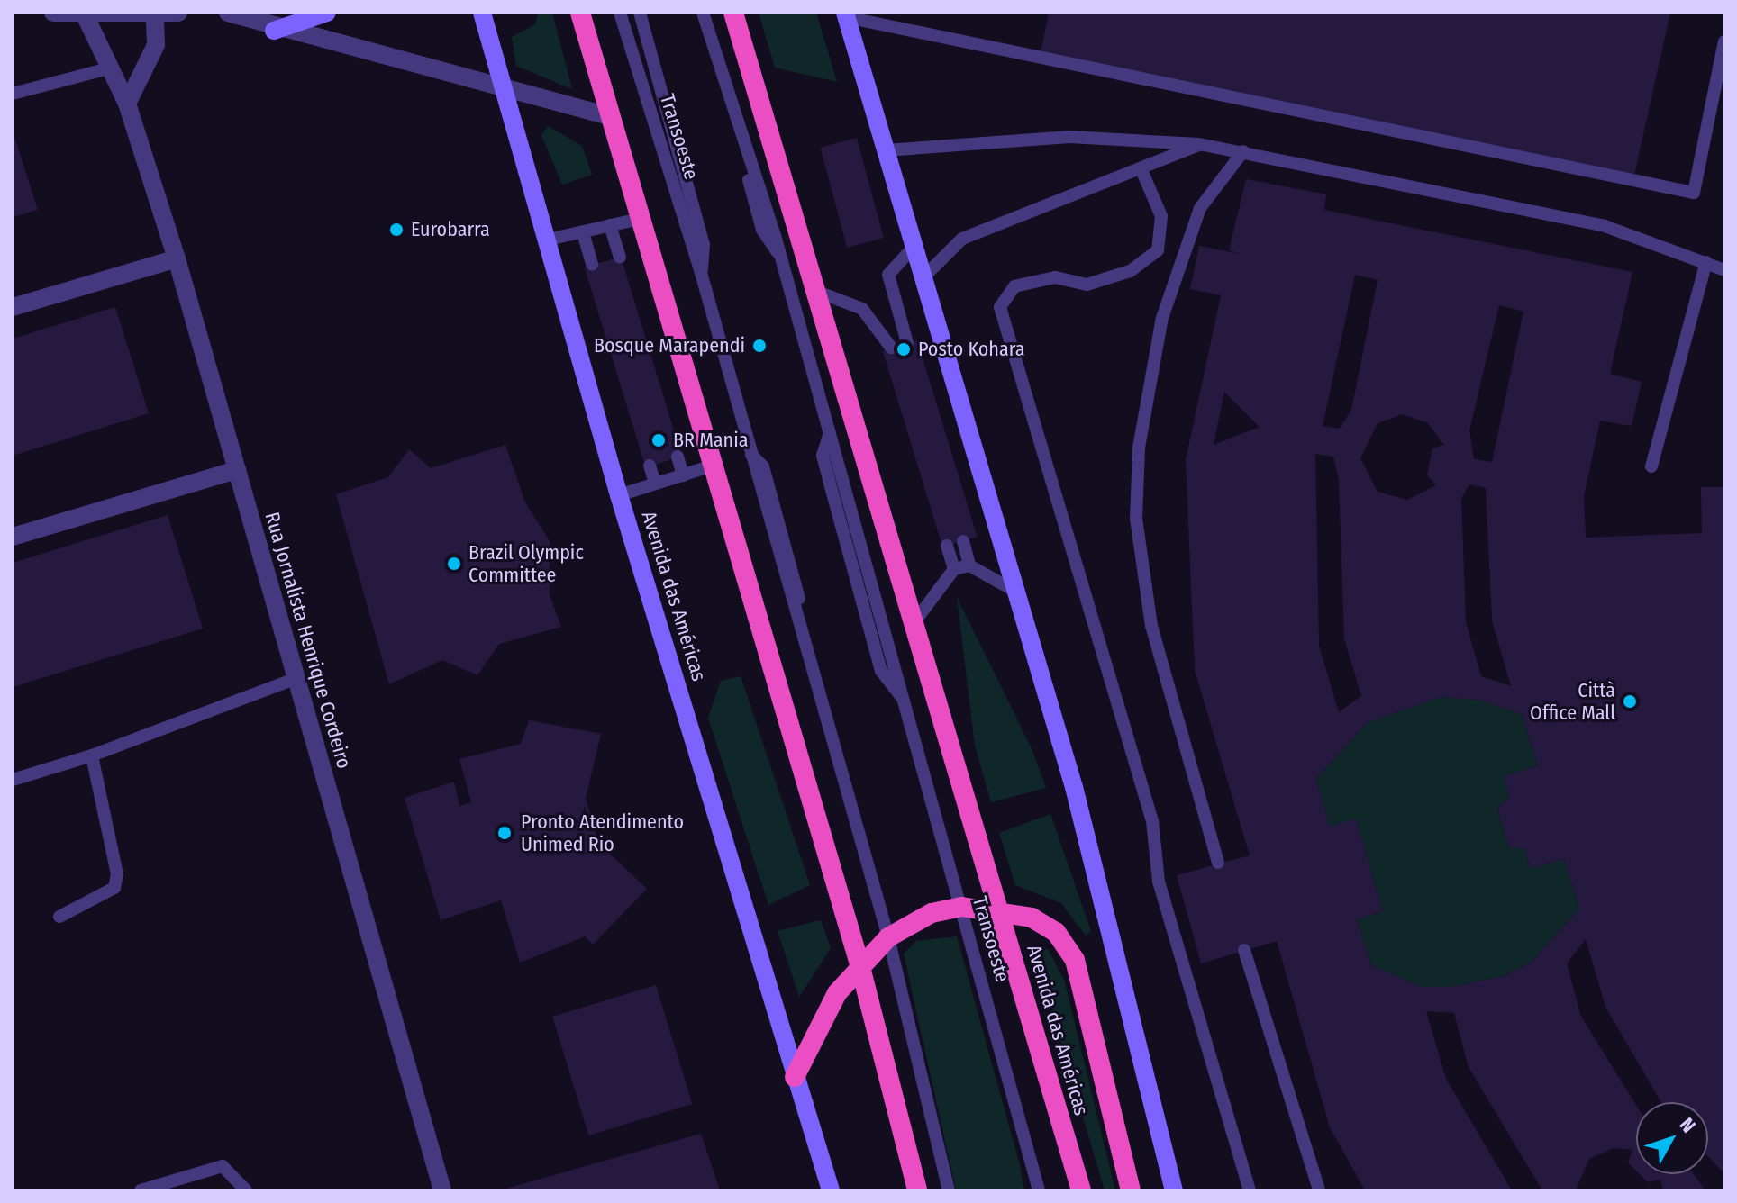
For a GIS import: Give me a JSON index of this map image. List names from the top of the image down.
{
  "streets": {
    "highway": ["Avenida das Américas"],
    "street": ["Rua Jornalista Henrique Cordeiro"],
    "lane": ["Transoeste"]
  },
  "places": [
    "Eurobarra",
    "Bosque Marapendi",
    "Posto Kohara",
    "BR Mania",
    "Brazil Olympic Committee",
    "Città Office Mall",
    "Pronto Atendimento Unimed Rio"
  ],
  "north": "top right"
}
